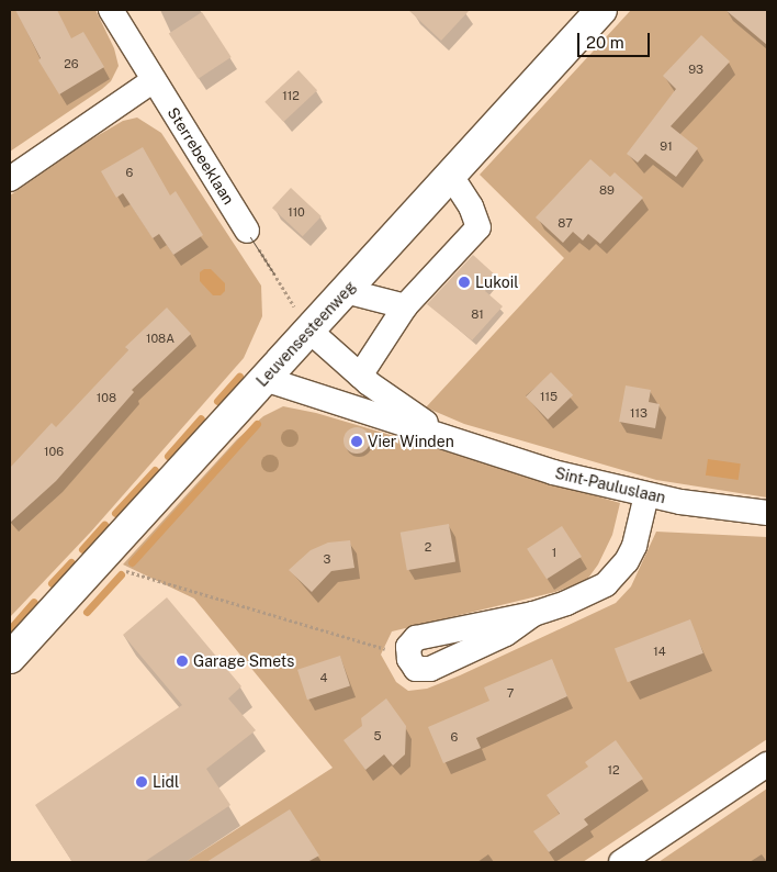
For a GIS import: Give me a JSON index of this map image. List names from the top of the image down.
{
  "streets": {
    "main road": ["Leuvensesteenweg"],
    "street": ["Sterrebeeklaan", "Sint-Pauluslaan"]
  },
  "crossings": [
    ["Leuvensesteenweg", "Sint-Pauluslaan"]
  ],
  "places": [
    "Lukoil",
    "Vier Winden",
    "Garage Smets",
    "Lidl"
  ],
  "house_numbers": [
    "26",
    "93",
    "112",
    "91",
    "6",
    "89",
    "110",
    "87",
    "81",
    "108A",
    "115",
    "108",
    "113",
    "106",
    "2",
    "1",
    "3",
    "14",
    "4",
    "7",
    "5",
    "6",
    "12"
  ],
  "scale_bar": "20 m"
}
